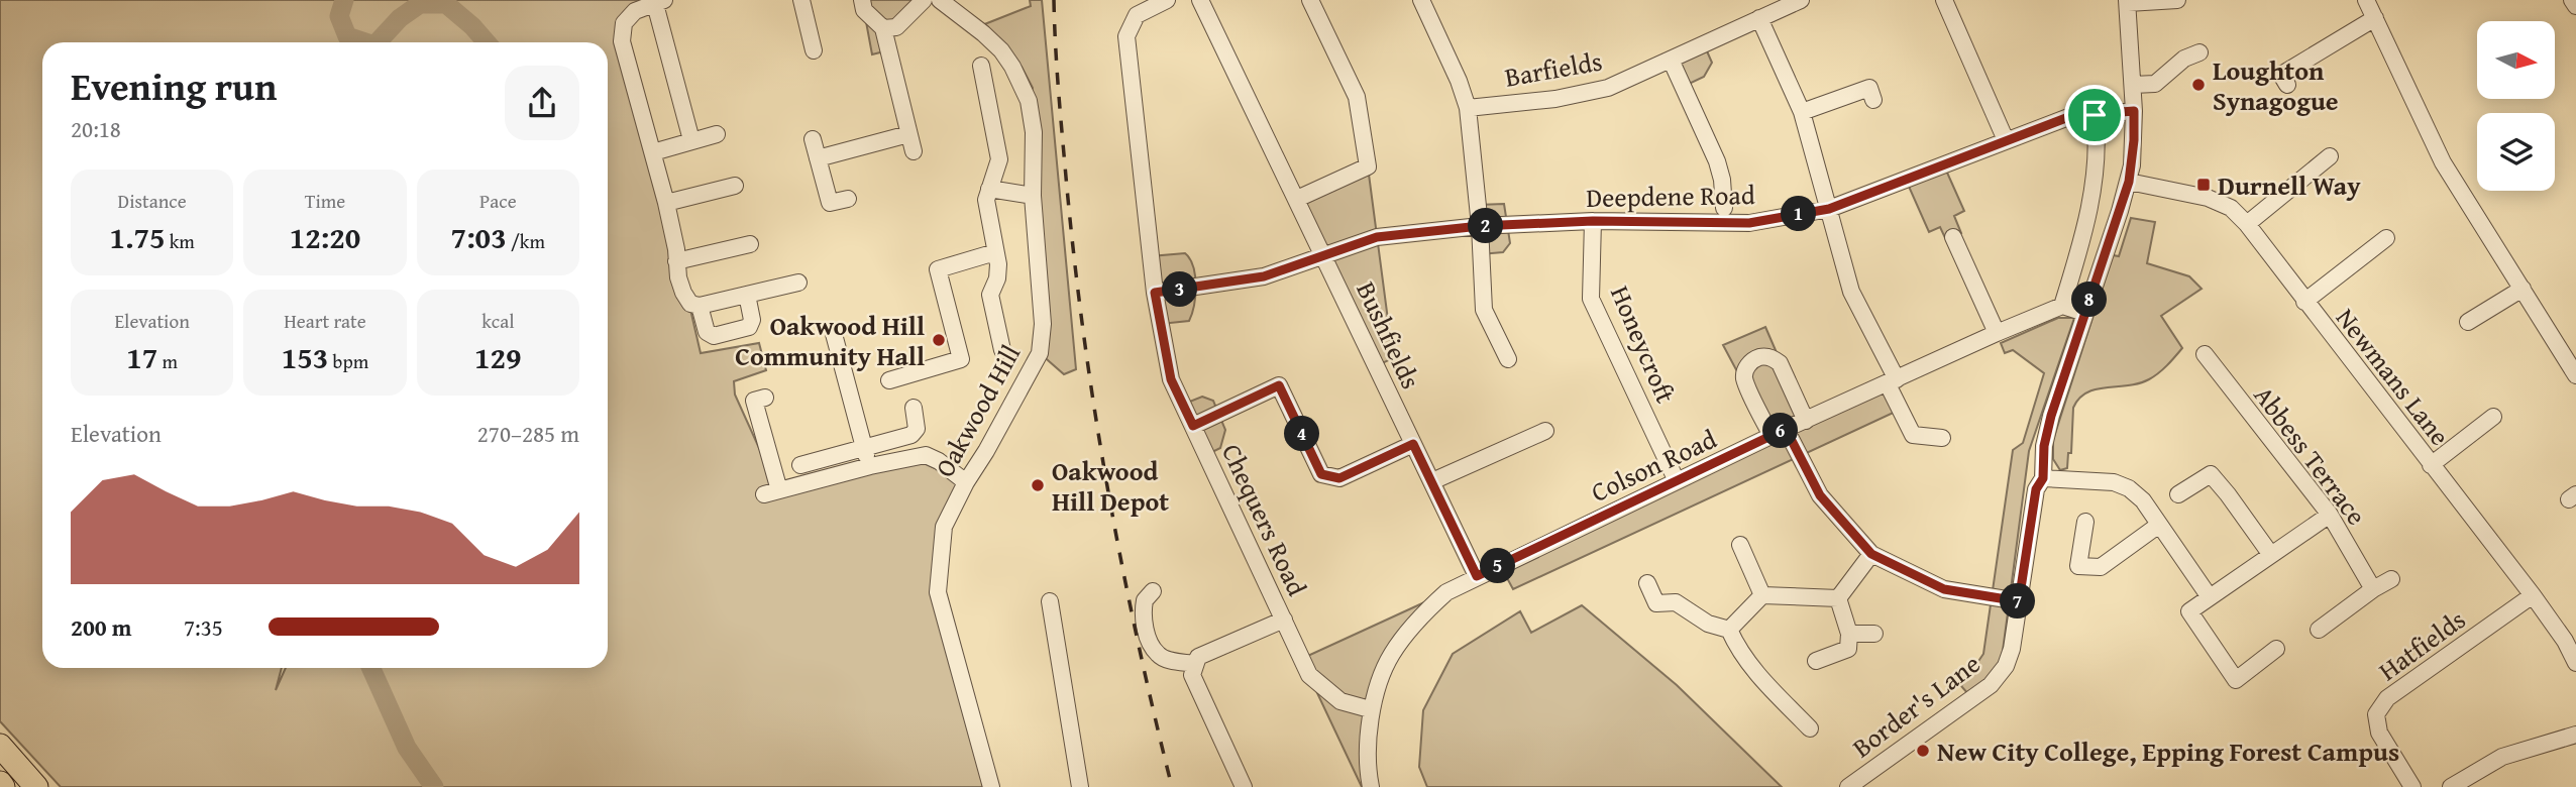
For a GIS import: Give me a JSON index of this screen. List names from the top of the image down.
{
  "streets": {
    "street": [
      "Barfields",
      "Deepdene Road",
      "Bushfields",
      "Honeycroft",
      "Newmans Lane",
      "Oakwood Hill",
      "Abbess Terrace",
      "Colson Road",
      "Chequers Road",
      "Hatfields",
      "Border's Lane"
    ]
  },
  "crossings": [
    ["Deepdene Road", "Bushfields"],
    ["Deepdene Road", "Honeycroft"],
    ["Deepdene Road", "Chequers Road"],
    ["Deepdene Road", "Border's Lane"],
    ["Bushfields", "Colson Road"],
    ["Honeycroft", "Colson Road"],
    ["Newmans Lane", "Hatfields"],
    ["Newmans Lane", "Border's Lane"],
    ["Colson Road", "Chequers Road"]
  ],
  "places": {
    "other": [
      "Loughton Synagogue",
      "Oakwood Hill Community Hall",
      "Oakwood Hill Depot",
      "New City College, Epping Forest Campus"
    ],
    "transit": ["Durnell Way"]
  },
  "north": "right",
  "page": {
    "heading": ["Evening run", "20:18"],
    "stats": [
      ["Distance", "1.75 km"],
      ["Time", "12:20"],
      ["Pace", "7:03 /km"],
      ["Elevation", "17 m"],
      ["Heart rate", "153 bpm"],
      ["kcal", "129"]
    ],
    "pins": [
      "1",
      "2",
      "3",
      "8",
      "6",
      "4",
      "5",
      "7"
    ],
    "chart": ["Elevation", "270–285 m"],
    "list": [
      {
        "name": "200 m",
        "note": "7:35"
      }
    ]
  }
}
